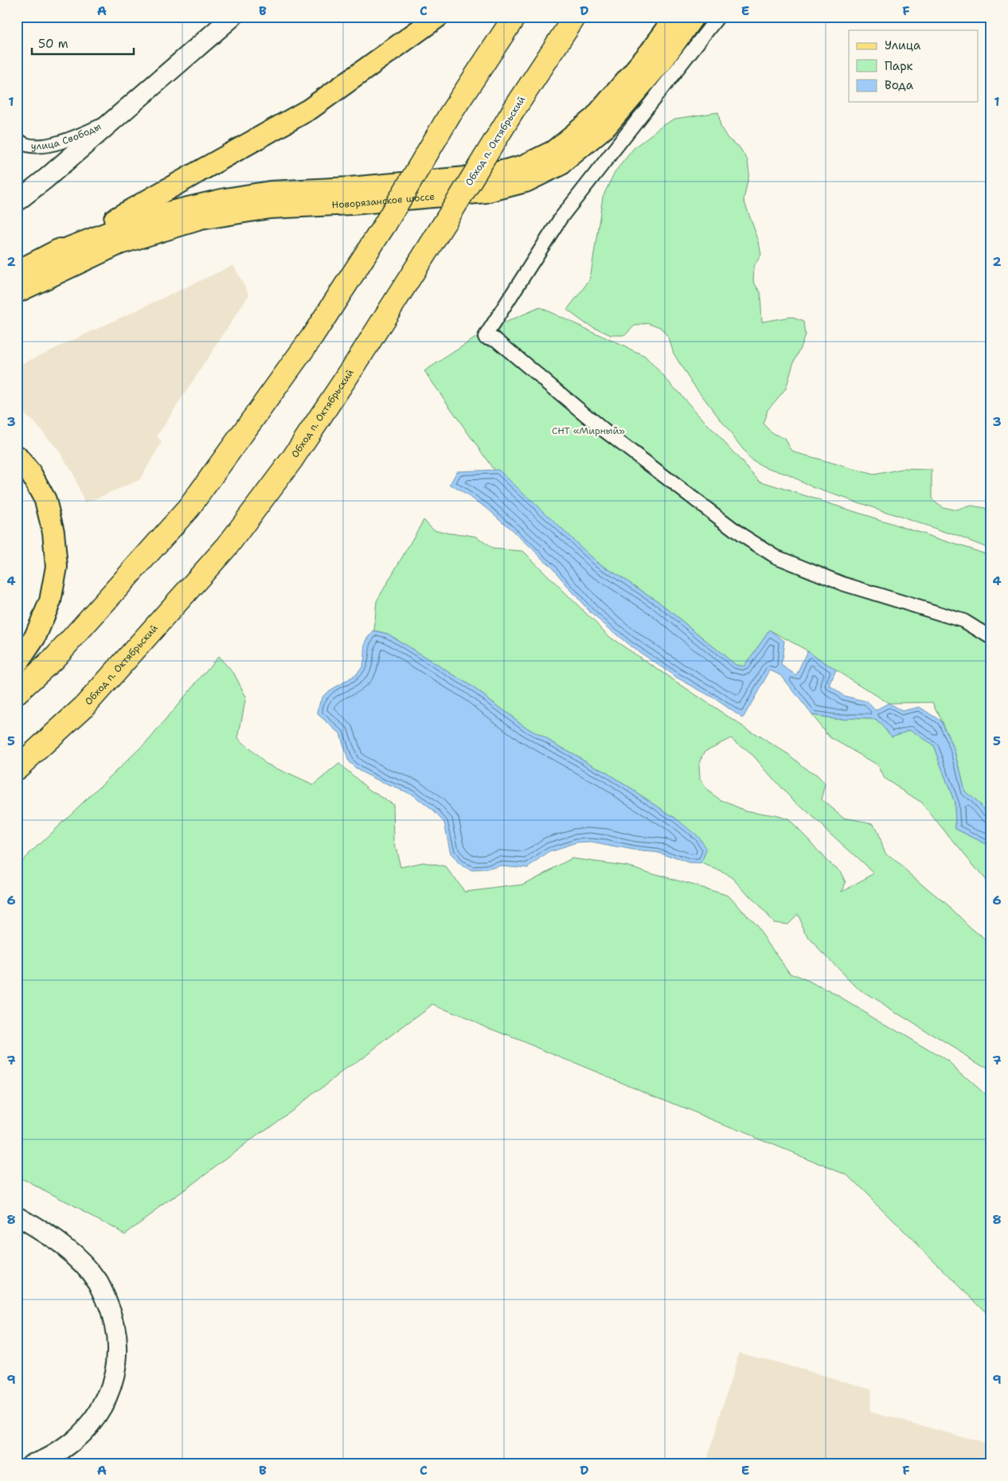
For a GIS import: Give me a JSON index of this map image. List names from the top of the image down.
{
  "streets": {
    "highway": ["Обход п. Октябрьский"],
    "main road": ["Новорязанское шоссе"],
    "street": ["улица Свободы"]
  },
  "parks": ["СНТ «Мирный»"],
  "legend": ["Улица", "Парк", "Вода"],
  "scale_bar": "50 m",
  "grid": {
    "columns": [
      "A",
      "B",
      "C",
      "D",
      "E",
      "F"
    ],
    "rows": [
      "1",
      "2",
      "3",
      "4",
      "5",
      "6",
      "7",
      "8",
      "9"
    ]
  }
}
